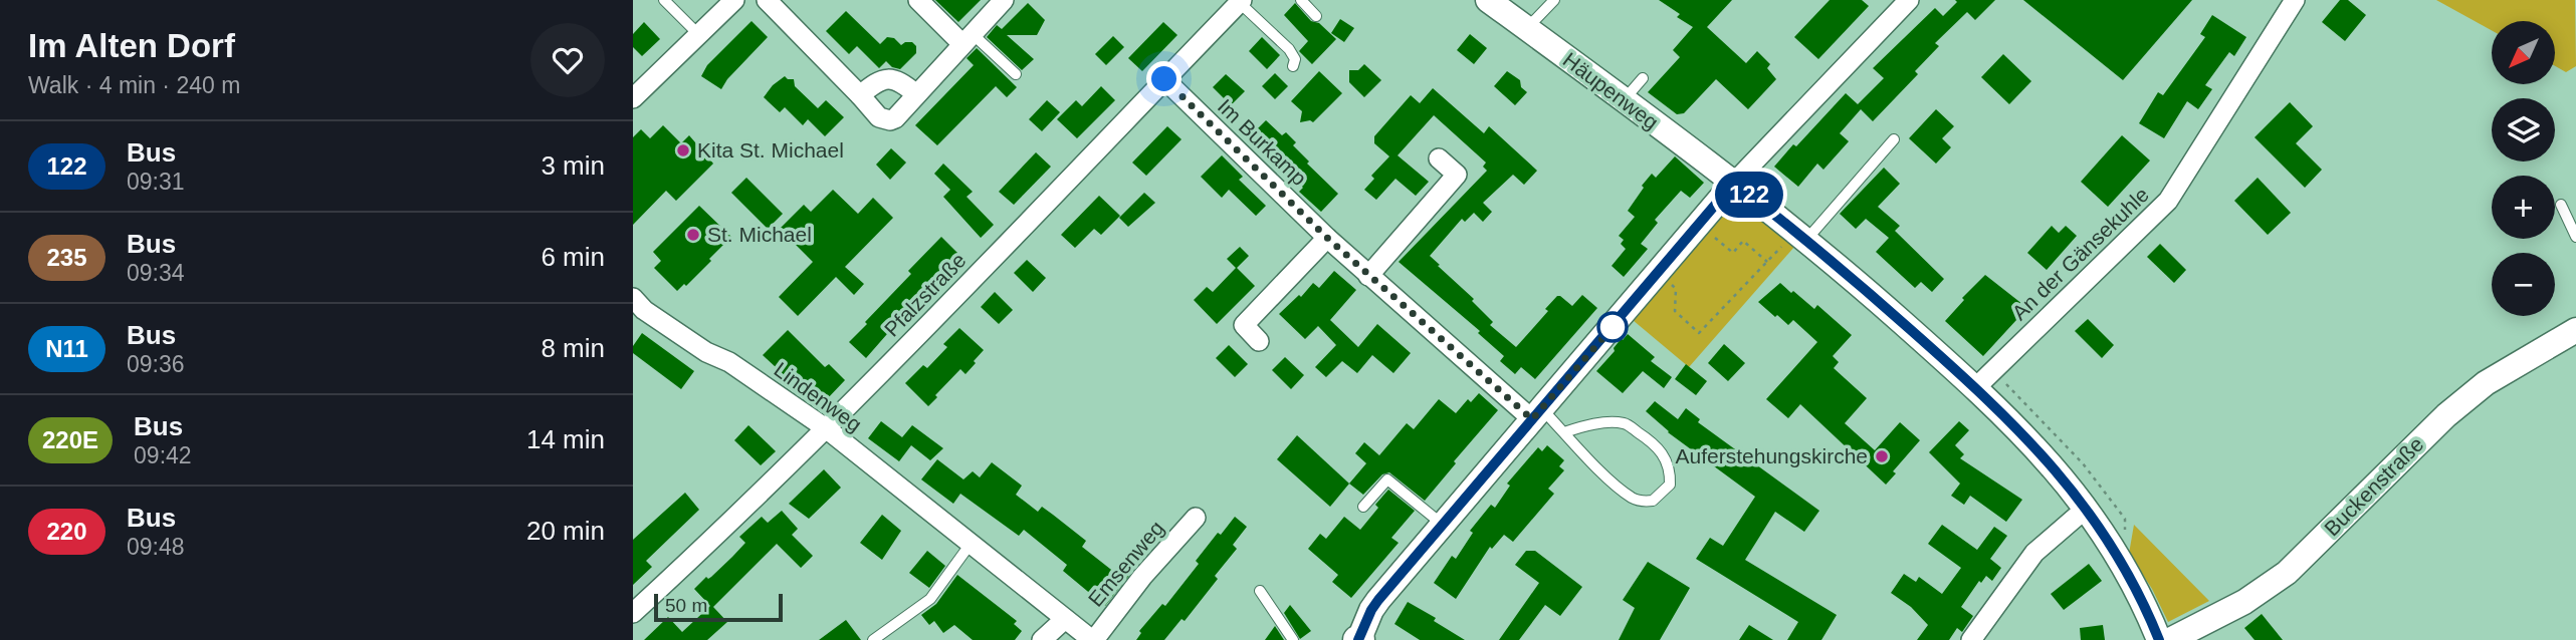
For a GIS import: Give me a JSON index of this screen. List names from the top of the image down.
{
  "streets": {
    "street": [
      "Häupenweg",
      "Im Burkamp",
      "An der Gänsekuhle",
      "Pfalzstraße",
      "Lindenweg",
      "Buckenstraße",
      "Emsenweg"
    ]
  },
  "crossings": [
    ["Häupenweg", "An der Gänsekuhle"],
    ["Im Burkamp", "Pfalzstraße"],
    ["Pfalzstraße", "Lindenweg"],
    ["Lindenweg", "Emsenweg"]
  ],
  "places": ["Kita St. Michael", "St. Michael", "Auferstehungskirche"],
  "lines": ["bus line 122"],
  "scale_bar": "50 m",
  "north": "bottom left",
  "page": {
    "heading": ["Im Alten Dorf", "Walk · 4 min · 240 m"],
    "on_map": "122",
    "map_buttons": ["+", "−"],
    "list": [
      {
        "mark": "122",
        "name": "Bus",
        "note": "09:31",
        "value": "3 min"
      },
      {
        "mark": "235",
        "name": "Bus",
        "note": "09:34",
        "value": "6 min"
      },
      {
        "mark": "N11",
        "name": "Bus",
        "note": "09:36",
        "value": "8 min"
      },
      {
        "mark": "220E",
        "name": "Bus",
        "note": "09:42",
        "value": "14 min"
      },
      {
        "mark": "220",
        "name": "Bus",
        "note": "09:48",
        "value": "20 min"
      }
    ],
    "scale": "50 m"
  }
}
